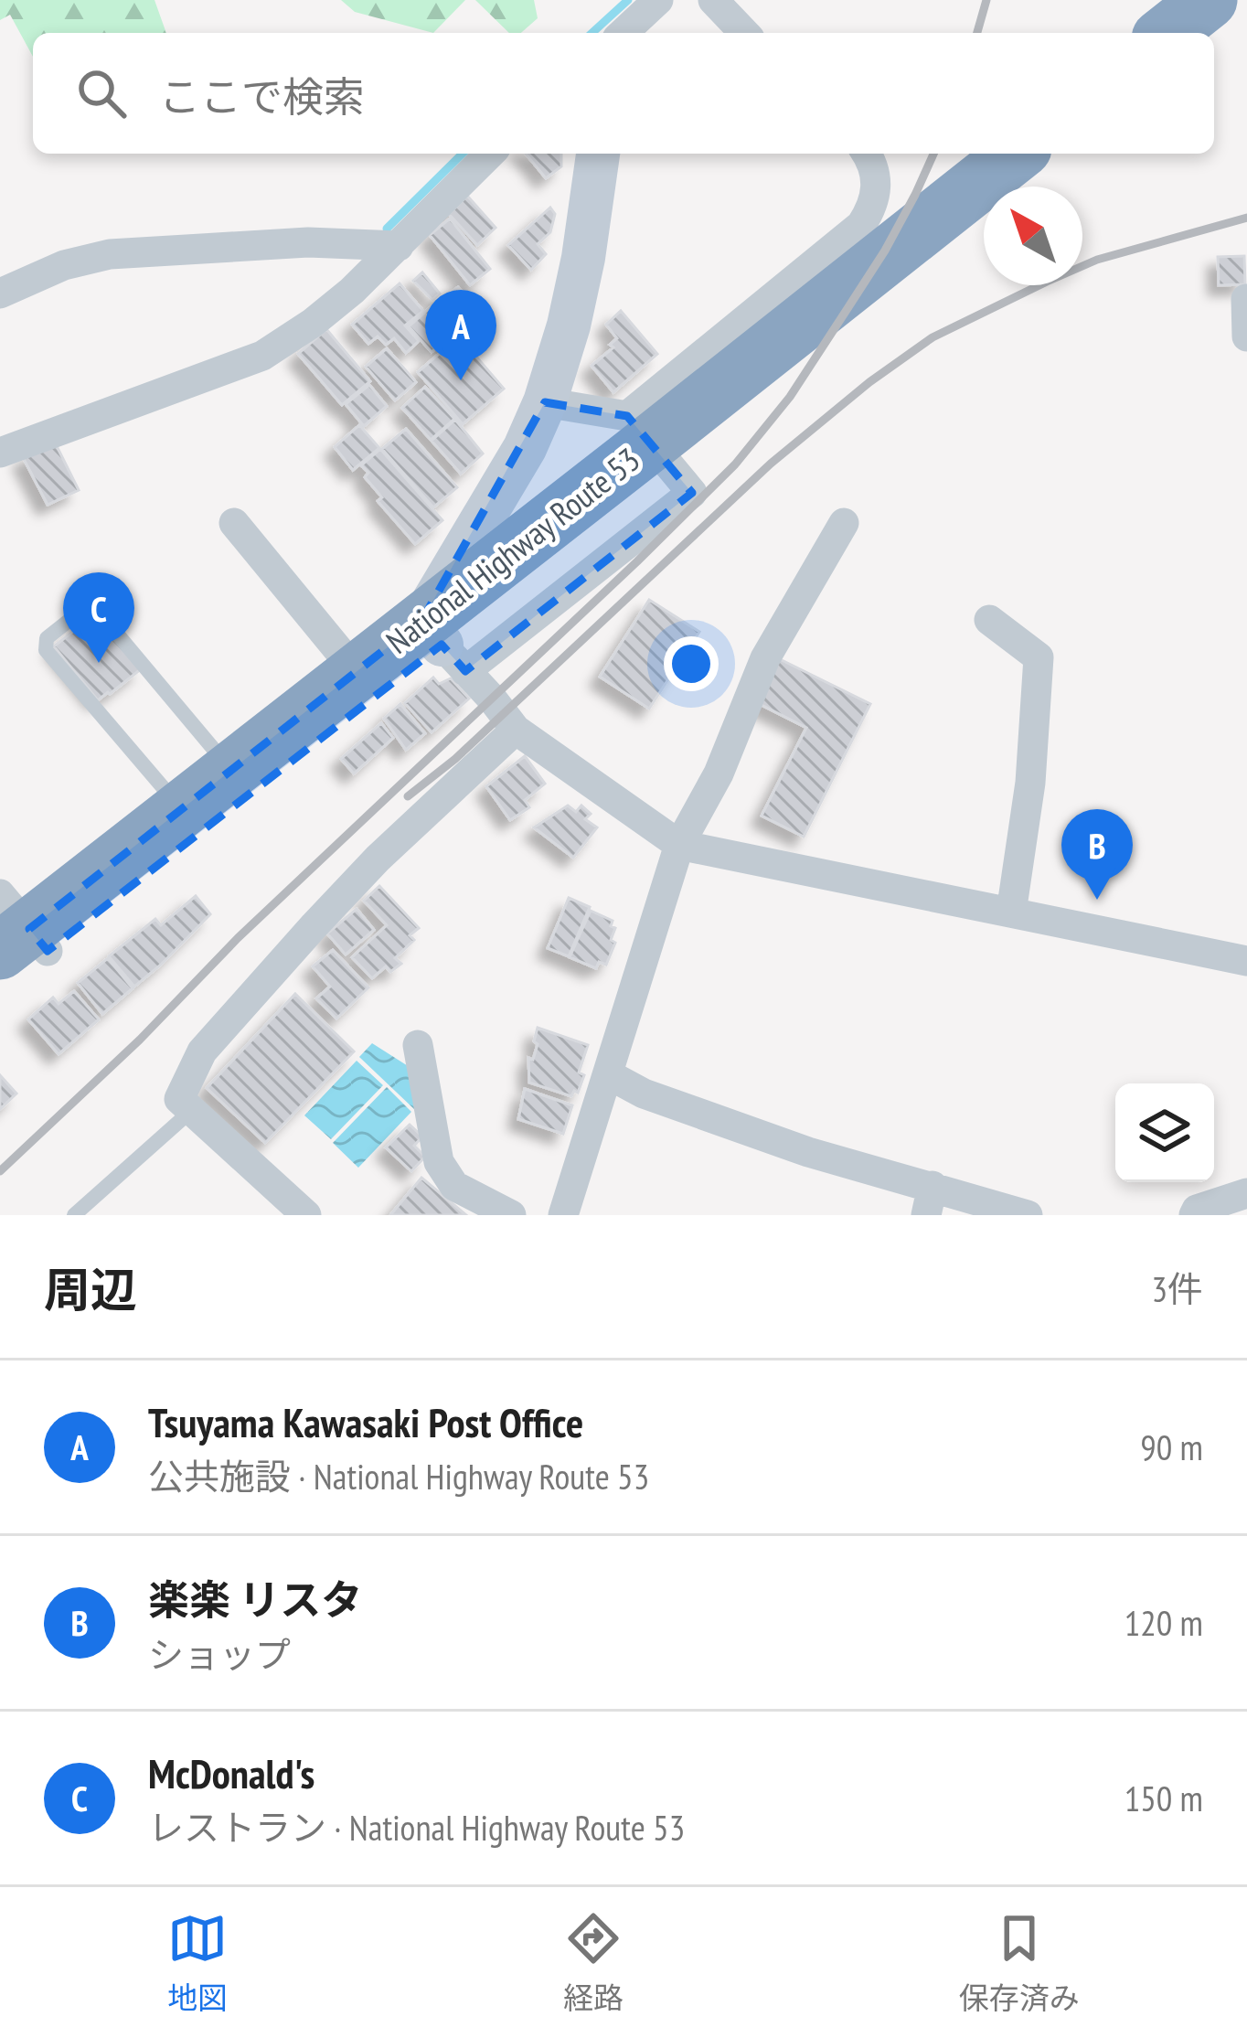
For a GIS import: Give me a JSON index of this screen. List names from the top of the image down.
{
  "streets": {
    "highway": ["National Highway Route 53"]
  },
  "north": "top left",
  "page": {
    "search": "ここで検索",
    "pins": ["A", "C", "B"],
    "heading": ["周辺", "3件"],
    "list": [
      {
        "mark": "A",
        "name": "Tsuyama Kawasaki Post Office",
        "note": "公共施設 · National Highway Route 53",
        "value": "90 m"
      },
      {
        "mark": "B",
        "name": "楽楽 リスタ",
        "note": "ショップ",
        "value": "120 m"
      },
      {
        "mark": "C",
        "name": "McDonald's",
        "note": "レストラン · National Highway Route 53",
        "value": "150 m"
      }
    ],
    "nav": ["地図", "経路", "保存済み"]
  }
}
